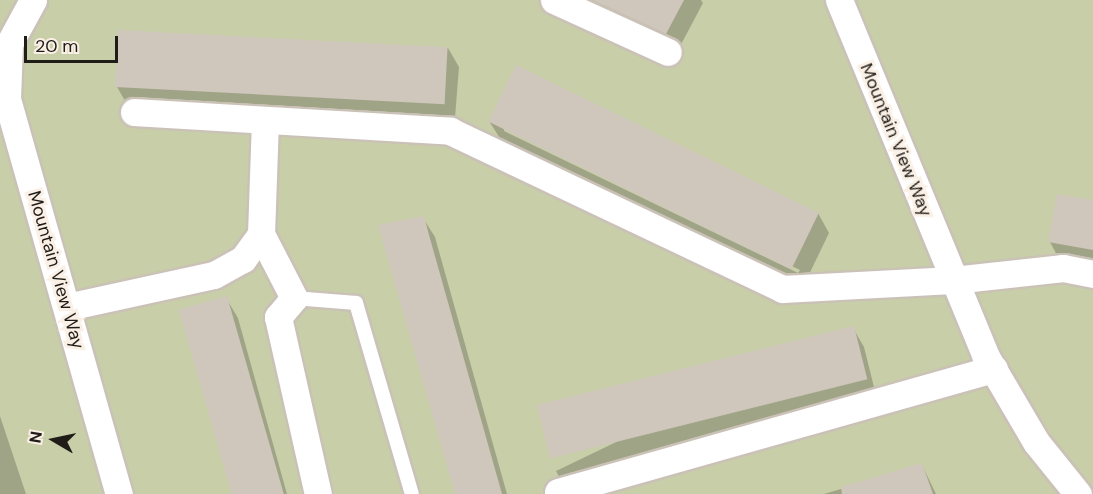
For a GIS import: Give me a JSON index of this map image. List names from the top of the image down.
{
  "streets": {
    "street": ["Mountain View Way"]
  },
  "scale_bar": "20 m",
  "north": "left"
}
